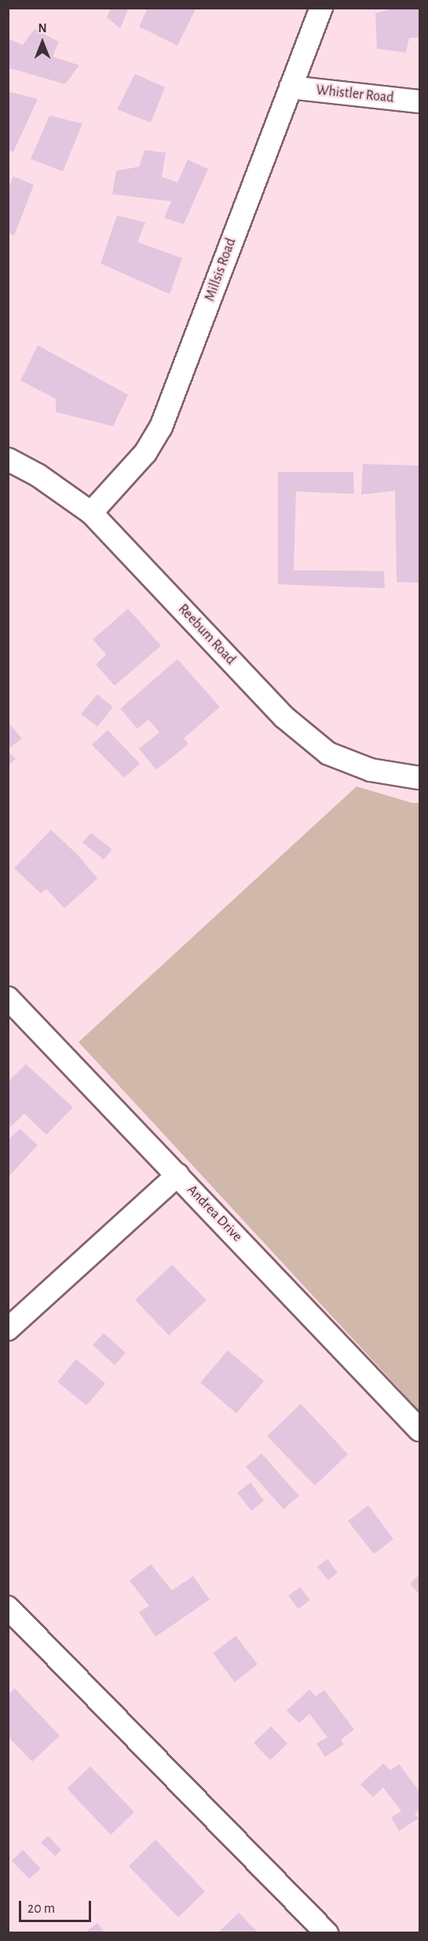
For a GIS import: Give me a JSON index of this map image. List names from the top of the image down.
{
  "streets": {
    "street": [
      "Whistler Road",
      "Millsis Road",
      "Reebum Road",
      "Andrea Drive"
    ]
  },
  "crossings": [
    ["Whistler Road", "Millsis Road"],
    ["Millsis Road", "Reebum Road"]
  ],
  "scale_bar": "20 m",
  "north": "top"
}
